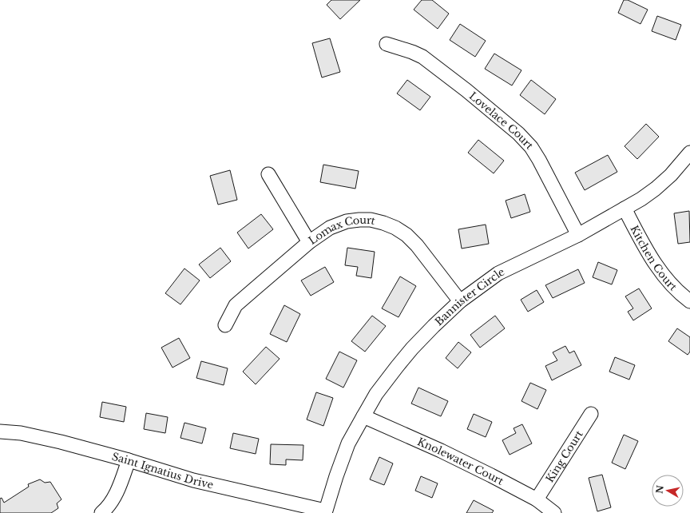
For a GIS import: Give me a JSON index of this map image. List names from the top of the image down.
{
  "streets": {
    "street": [
      "Lovelace Court",
      "Lomax Court",
      "Kitchen Court",
      "Bannister Circle",
      "King Court",
      "Knolewater Court",
      "Saint Ignatius Drive"
    ]
  },
  "crossings": [
    ["Lovelace Court", "Bannister Circle"],
    ["Lomax Court", "Bannister Circle"],
    ["Kitchen Court", "Bannister Circle"],
    ["Bannister Circle", "Knolewater Court"],
    ["Bannister Circle", "Saint Ignatius Drive"],
    ["King Court", "Knolewater Court"]
  ],
  "north": "left"
}
